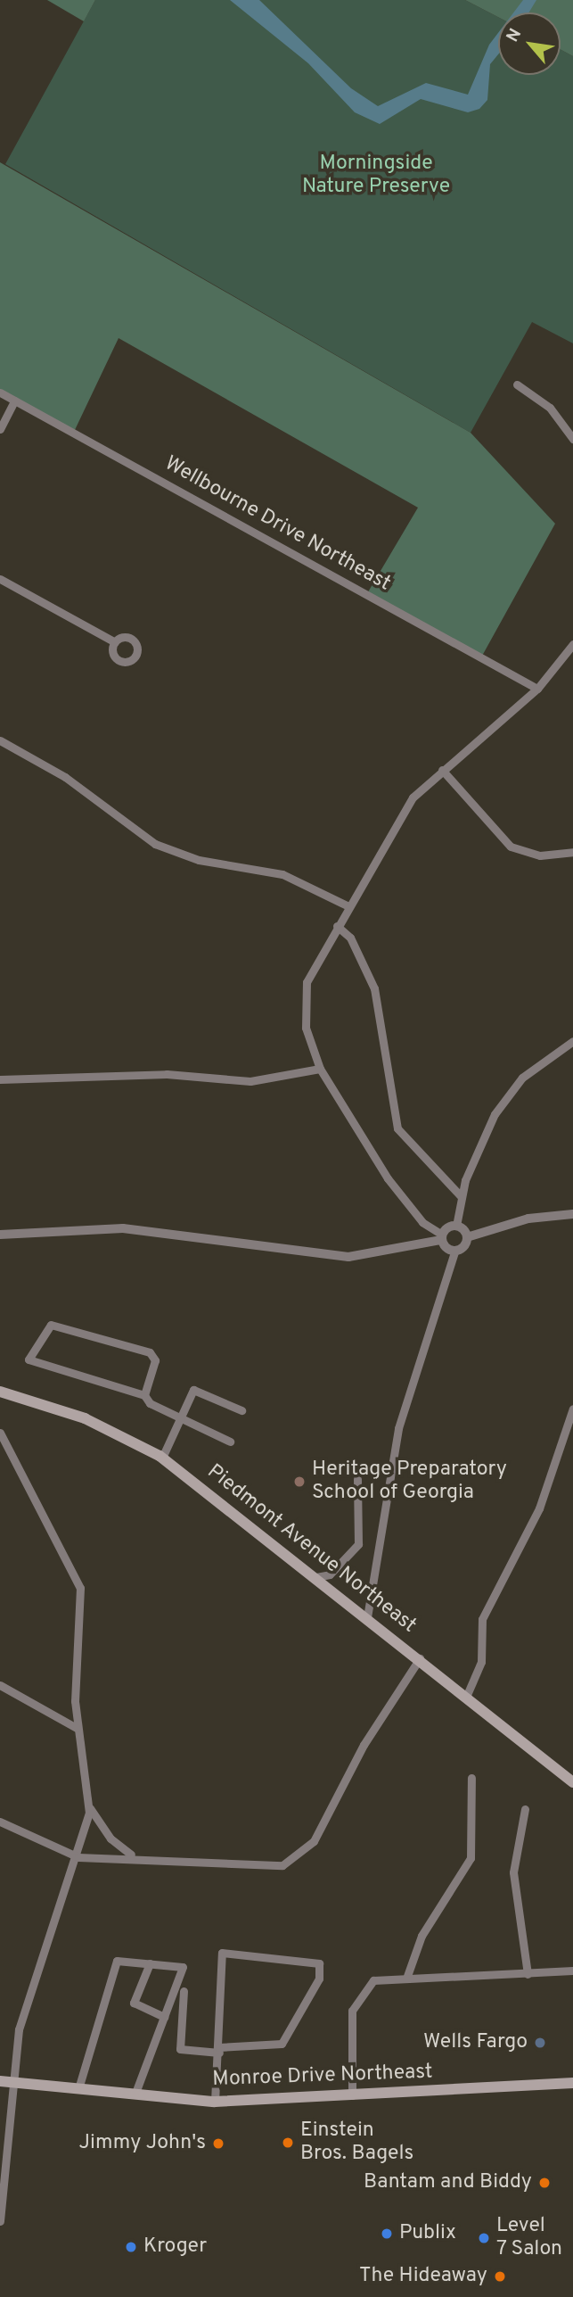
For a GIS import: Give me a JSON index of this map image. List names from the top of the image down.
{
  "streets": {
    "main road": ["Piedmont Avenue Northeast", "Monroe Drive Northeast"],
    "street": ["Wellbourne Drive Northeast"]
  },
  "parks": ["Morningside Nature Preserve"],
  "places": [
    "Heritage Preparatory School of Georgia",
    "Wells Fargo",
    "Einstein Bros. Bagels",
    "Jimmy John's",
    "Bantam and Biddy",
    "Publix",
    "Level 7 Salon",
    "Kroger",
    "The Hideaway"
  ],
  "north": "top left"
}
